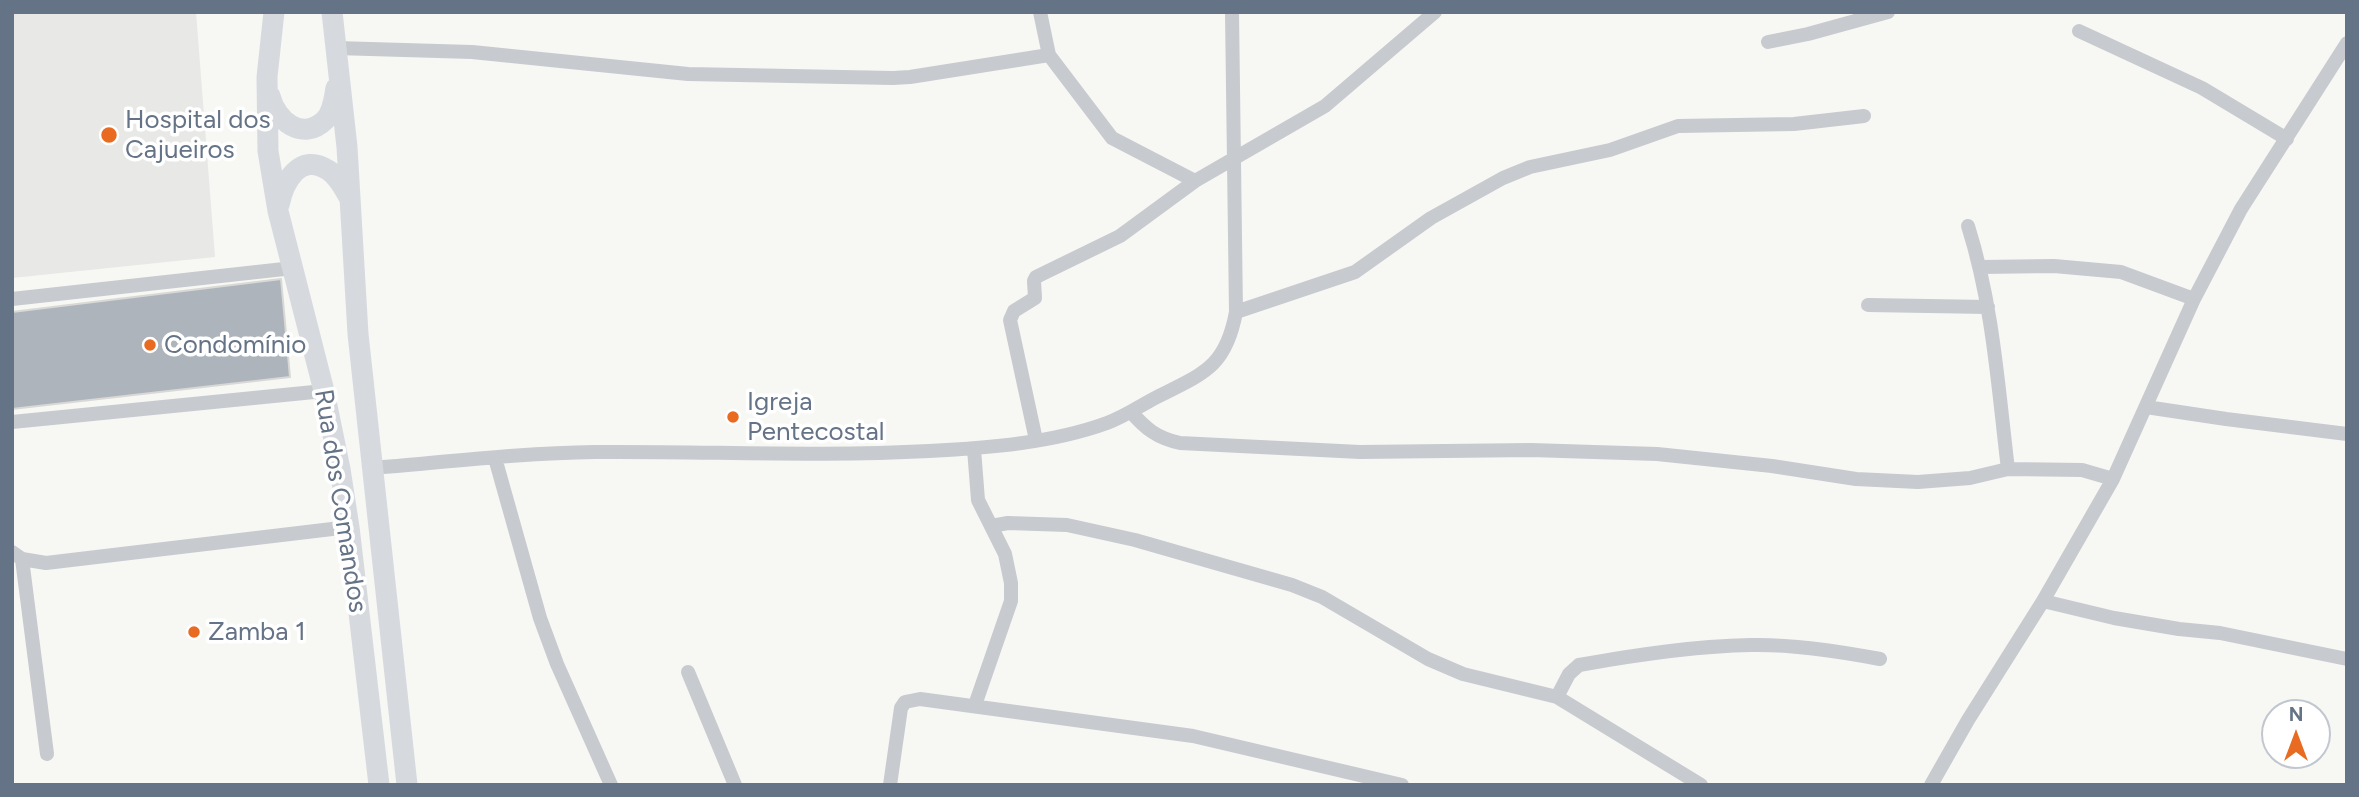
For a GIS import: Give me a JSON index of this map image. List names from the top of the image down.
{
  "streets": {
    "main road": ["Rua dos Comandos"]
  },
  "places": [
    "Hospital dos Cajueiros",
    "Condomínio",
    "Igreja Pentecostal",
    "Zamba 1"
  ],
  "north": "top"
}
